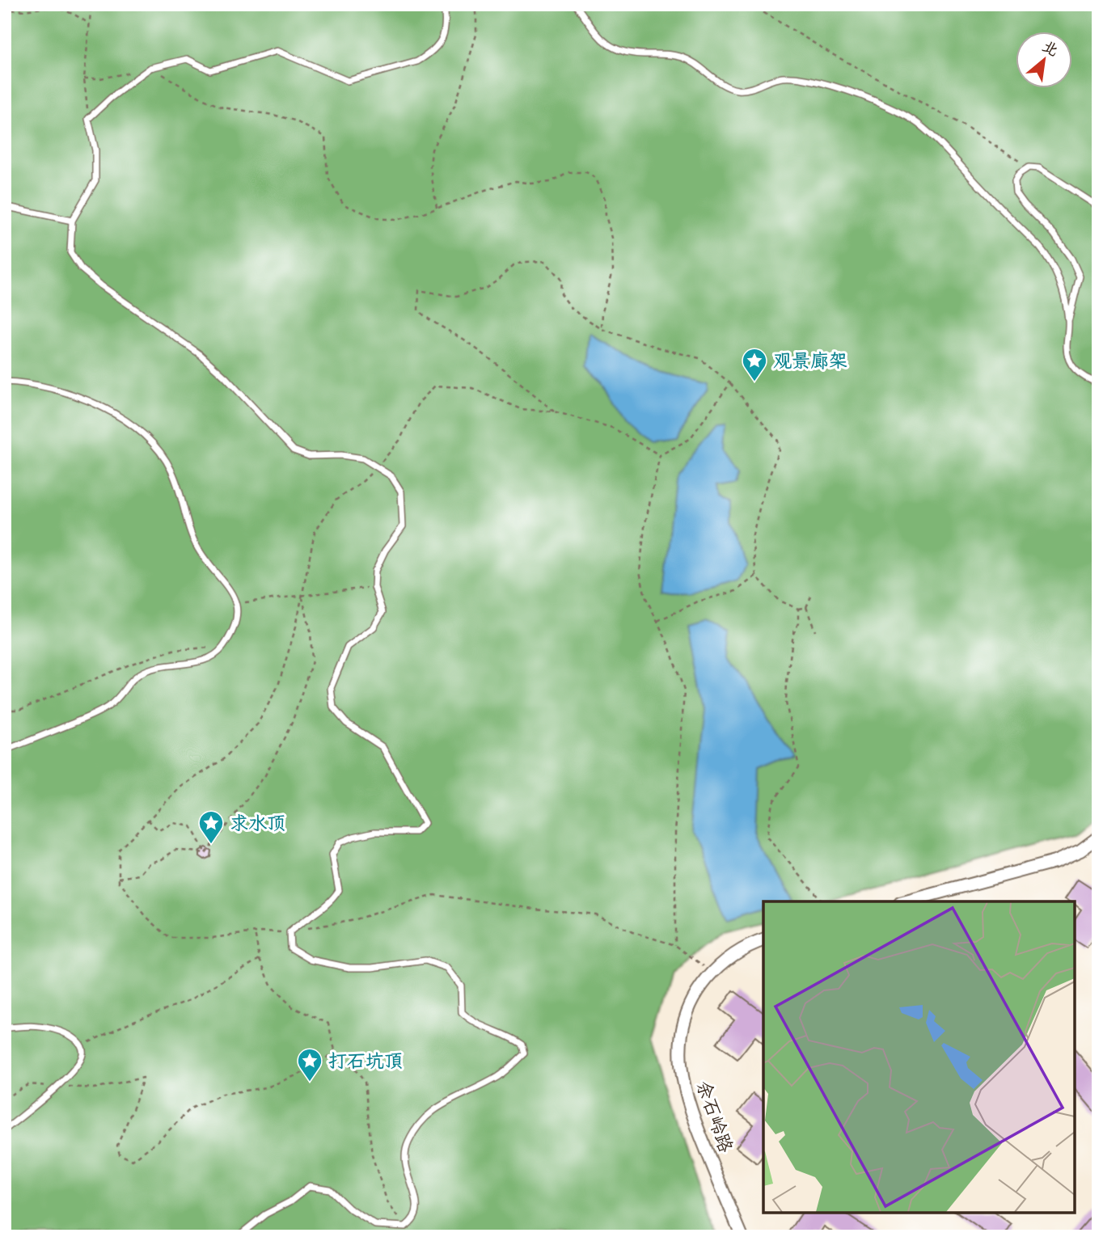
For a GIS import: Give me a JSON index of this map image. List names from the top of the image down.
{
  "streets": {
    "street": ["余石岭路"]
  },
  "places": {
    "place": ["观景廊架", "求水顶", "打石坑頂"]
  },
  "north": "top right"
}
